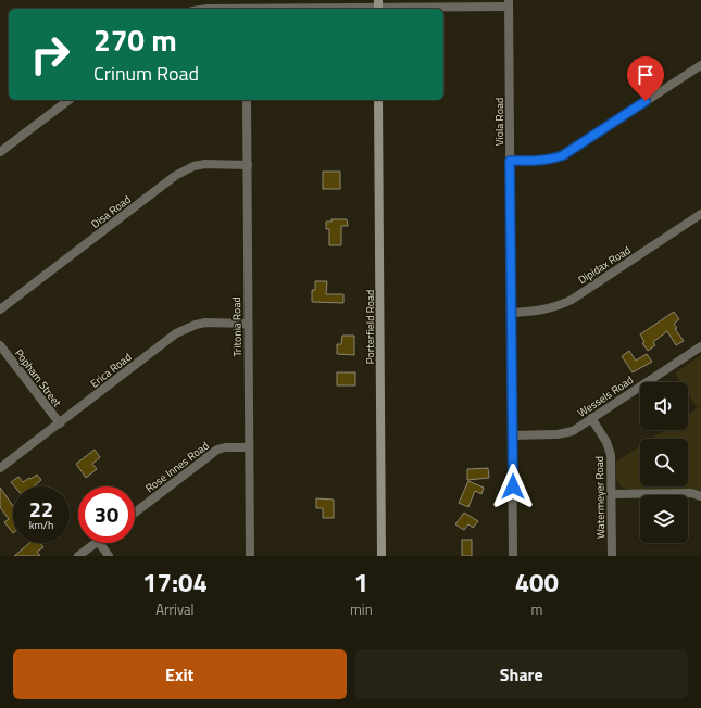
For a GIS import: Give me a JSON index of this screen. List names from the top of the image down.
{
  "streets": {
    "street": [
      "Viola Road",
      "Disa Road",
      "Dipidax Road",
      "Tritonia Road",
      "Porterfield Road",
      "Erica Road",
      "Popham Street",
      "Wessels Road",
      "Rose Innes Road",
      "Watermeyer Road"
    ]
  },
  "crossings": [
    ["Viola Road", "Dipidax Road"],
    ["Viola Road", "Wessels Road"],
    ["Disa Road", "Tritonia Road"],
    ["Tritonia Road", "Erica Road"],
    ["Tritonia Road", "Rose Innes Road"],
    ["Erica Road", "Popham Street"],
    ["Wessels Road", "Watermeyer Road"]
  ],
  "page": {
    "turn": ["270 m", "Crinum Road"],
    "speed": "22 km/h",
    "limit": "30",
    "eta": [
      "17:04",
      "Arrival",
      "1",
      "min",
      "400",
      "m"
    ],
    "buttons": ["Exit", "Share"]
  }
}
